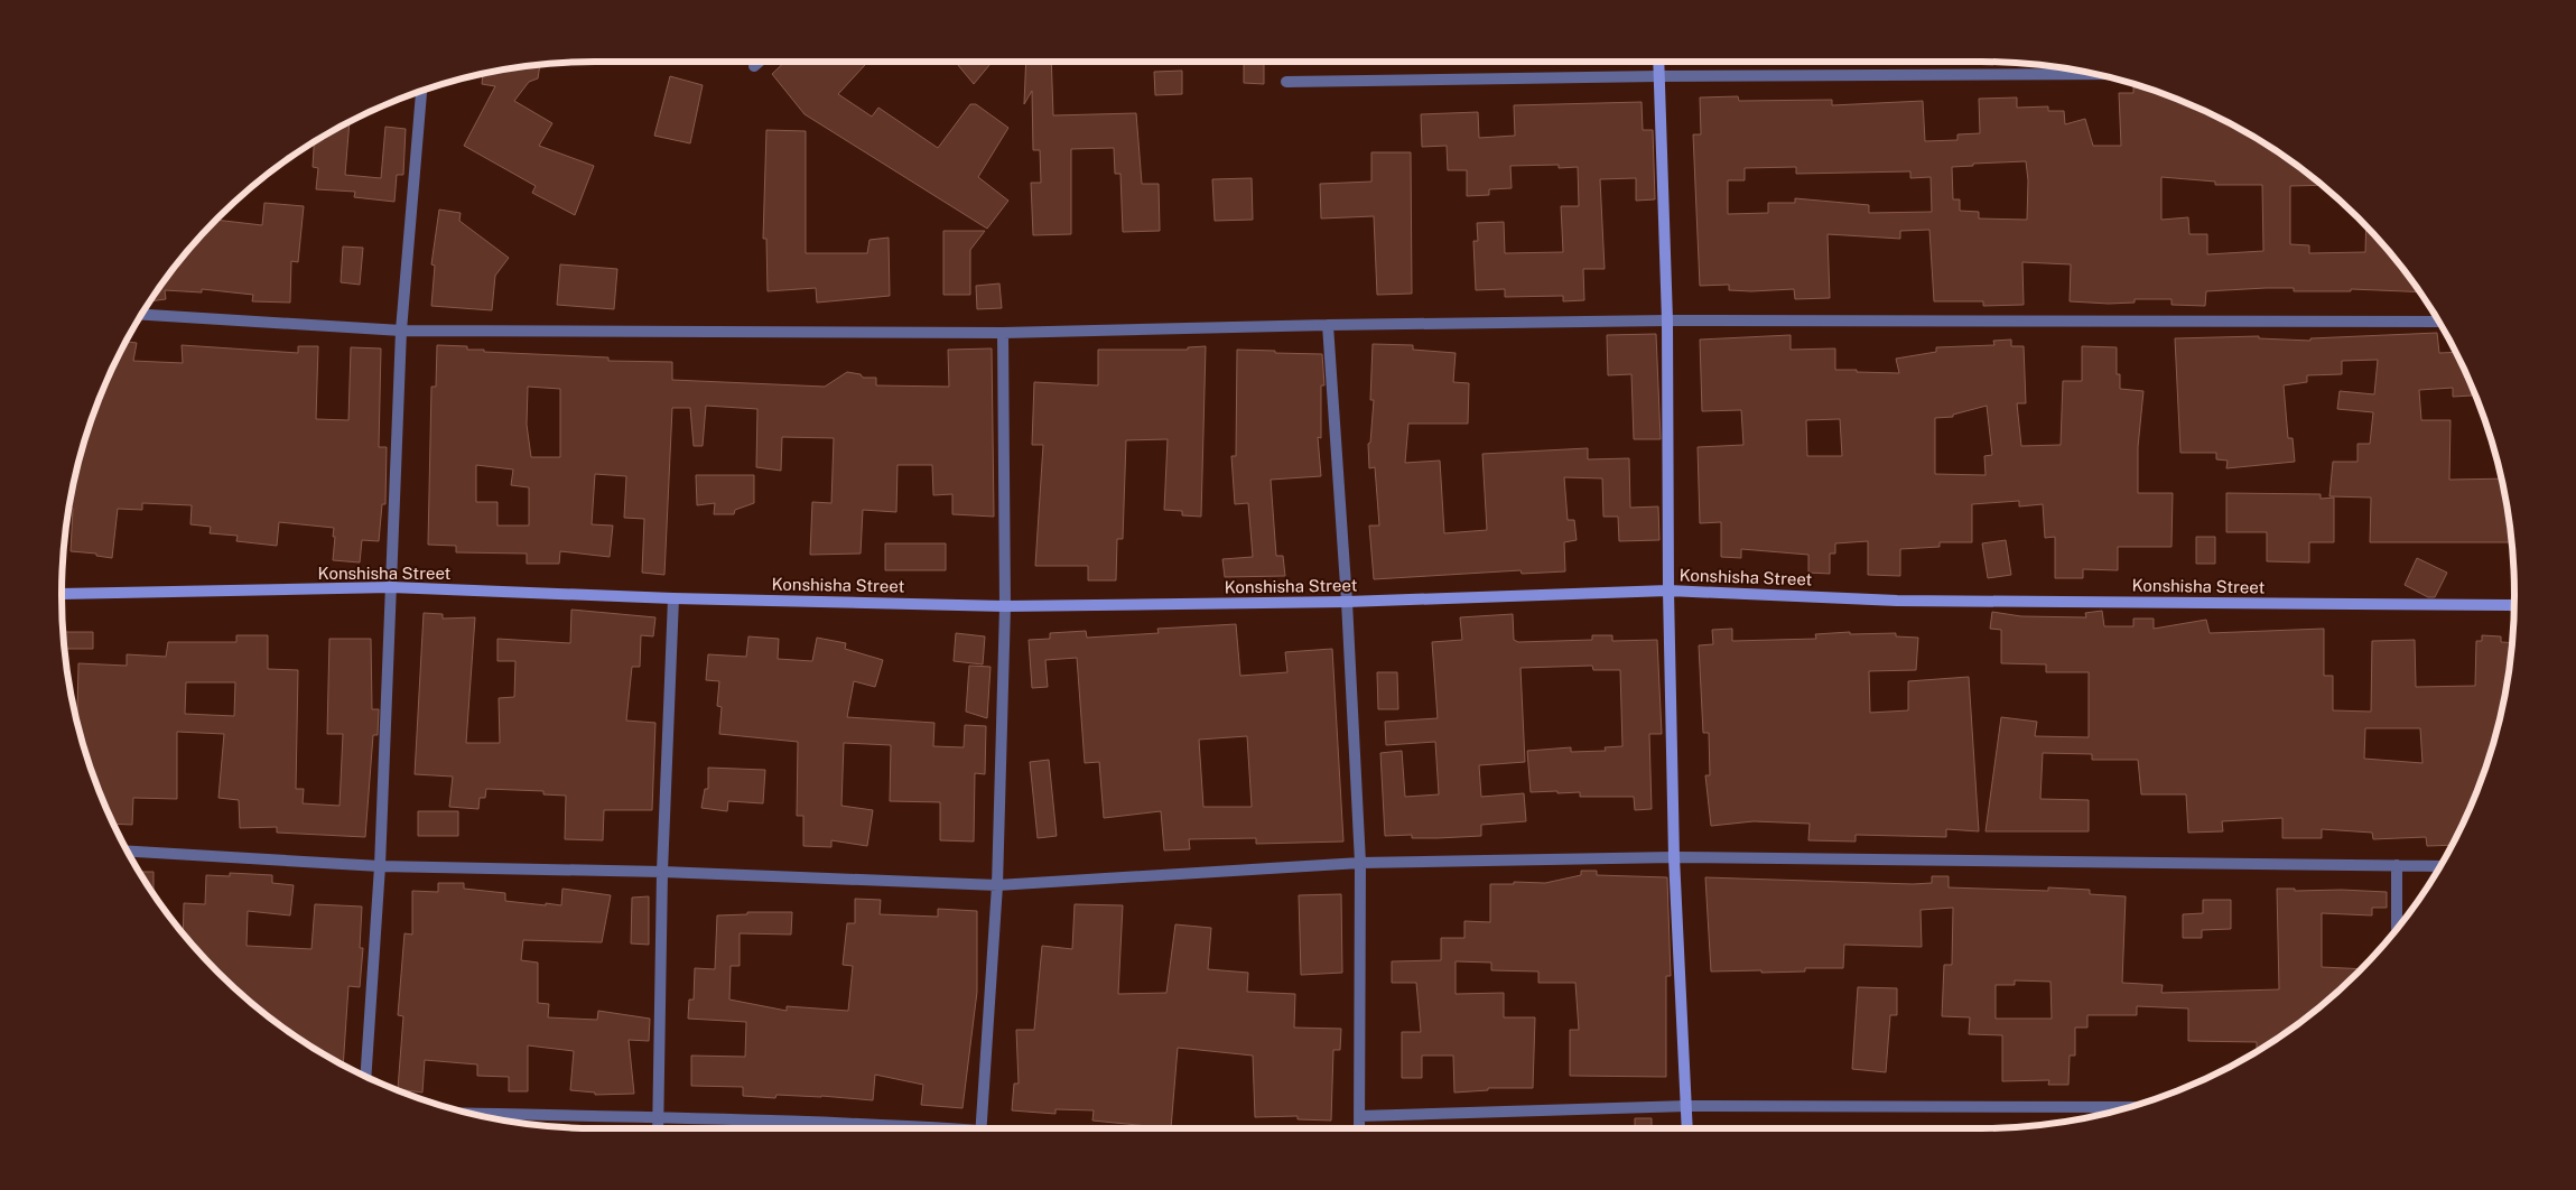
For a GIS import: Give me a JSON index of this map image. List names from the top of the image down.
{
  "streets": {
    "street": ["Konshisha Street"]
  }
}
